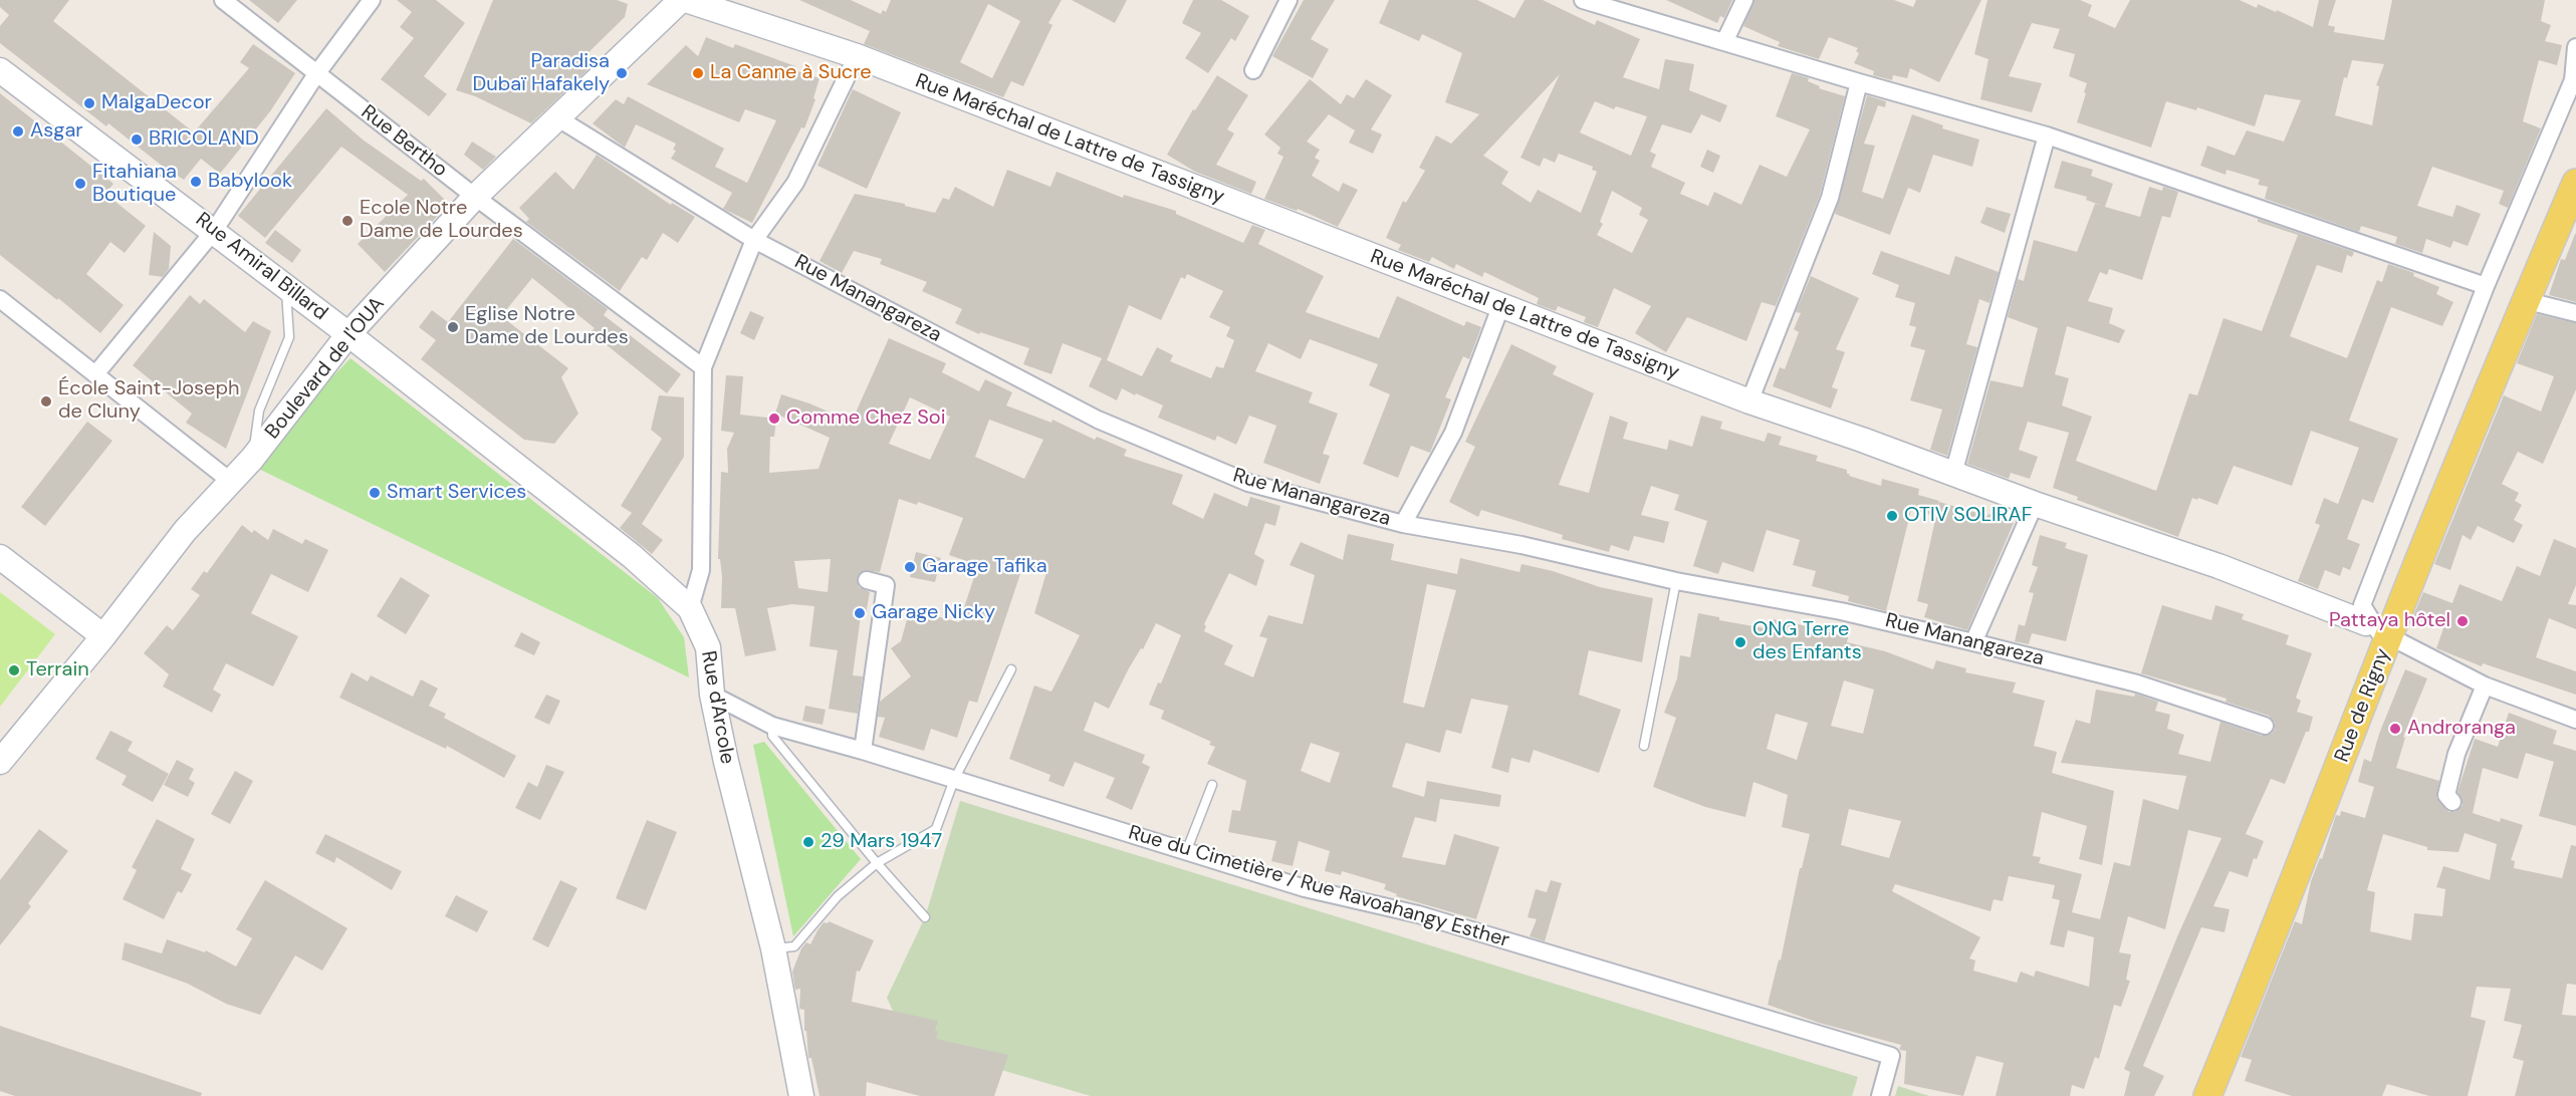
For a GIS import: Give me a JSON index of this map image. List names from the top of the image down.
{
  "streets": {
    "main road": ["Rue de Rigny"],
    "street": [
      "Rue Maréchal de Lattre de Tassigny",
      "Rue Bertho",
      "Rue Amiral Billard",
      "Rue Manangareza",
      "Boulevard de l'OUA",
      "Rue d'Arcole",
      "Rue du Cimetière / Rue Ravoahangy Esther"
    ]
  },
  "crossings": [
    ["Rue Maréchal de Lattre de Tassigny", "Rue de Rigny"],
    ["Rue Bertho", "Boulevard de l'OUA"],
    ["Rue Amiral Billard", "Boulevard de l'OUA"],
    ["Rue Amiral Billard", "Rue d'Arcole"],
    ["Rue Manangareza", "Boulevard de l'OUA"],
    ["Boulevard de l'OUA", "Rue d'Arcole"],
    ["Rue d'Arcole", "Rue du Cimetière / Rue Ravoahangy Esther"]
  ],
  "places": [
    "Paradisa Dubaï Hafakely",
    "La Canne à Sucre",
    "MalgaDecor",
    "Asgar",
    "BRICOLAND",
    "Babylook",
    "Fitahiana Boutique",
    "Ecole Notre Dame de Lourdes",
    "Eglise Notre Dame de Lourdes",
    "École Saint-Joseph de Cluny",
    "Comme Chez Soi",
    "Smart Services",
    "OTIV SOLIRAF",
    "Garage Tafika",
    "Garage Nicky",
    "Pattaya hôtel",
    "ONG Terre des Enfants",
    "Terrain",
    "Androranga",
    "29 Mars 1947"
  ]
}
